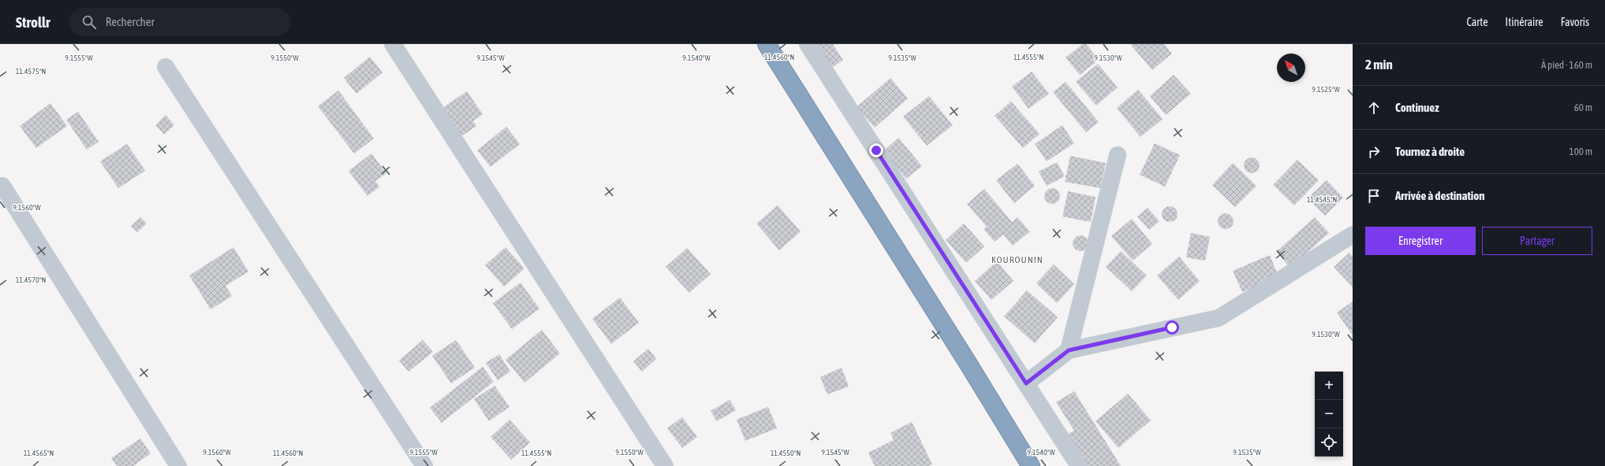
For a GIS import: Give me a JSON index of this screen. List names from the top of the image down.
{
  "districts": ["KOUROUNIN"],
  "north": "top left",
  "page": {
    "header": "Strollr",
    "search": "Rechercher",
    "nav": ["Carte", "Itinéraire", "Favoris"],
    "heading": ["2 min", "À pied · 160 m"],
    "list": [
      ["Continuez", "60 m"],
      ["Tournez à droite", "100 m"],
      "Arrivée à destination"
    ],
    "buttons": ["Enregistrer", "Partager"],
    "map_buttons": ["+", "−"]
  },
  "coordinates": [
    "11.4560°N",
    "11.4555°N",
    "9.1555°W",
    "9.1550°W",
    "9.1545°W",
    "9.1540°W",
    "9.1535°W",
    "9.1530°W",
    "11.4575°N",
    "9.1525°W",
    "11.4545°N",
    "9.1560°W",
    "11.4570°N",
    "11.4565°N",
    "11.4550°N"
  ]
}
